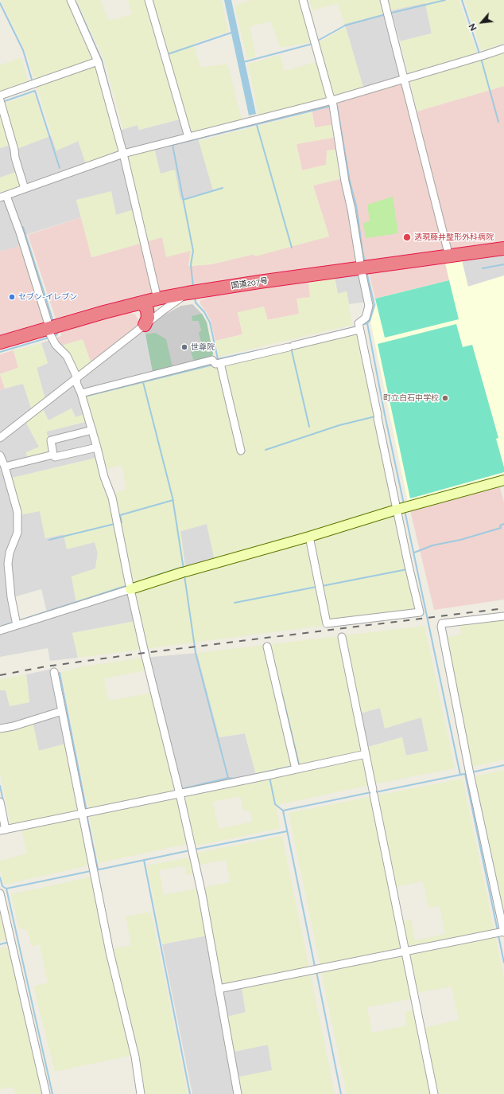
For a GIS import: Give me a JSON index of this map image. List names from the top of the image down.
{
  "streets": {
    "highway": ["国道207号"]
  },
  "places": [
    "透現藤井整形外科病院",
    "セブン-イレブン",
    "世尊院",
    "町立白石中学校"
  ],
  "north": "bottom left"
}
